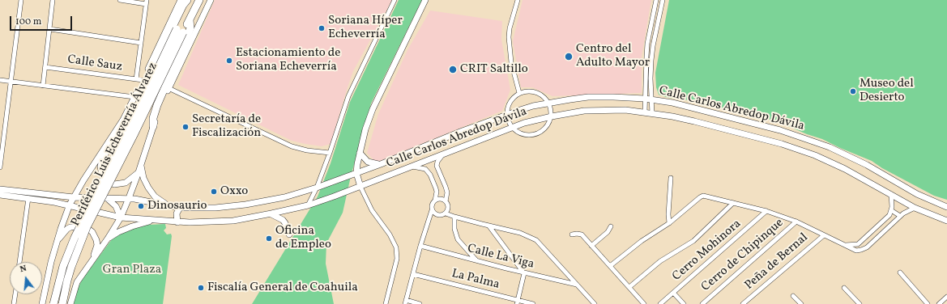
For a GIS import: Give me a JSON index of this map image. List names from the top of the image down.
{
  "streets": {
    "highway": ["Periférico Luis Echeverría Álvarez"],
    "main road": ["Calle Carlos Abredop Dávila"],
    "street": [
      "Calle Sauz",
      "Cerro Mohinora",
      "Cerro de Chipinque",
      "Calle La Viga",
      "Peña de Bernal",
      "La Palma"
    ]
  },
  "crossings": [
    ["Calle Carlos Abredop Dávila", "Periférico Luis Echeverría Álvarez"]
  ],
  "parks": ["Gran Plaza"],
  "places": [
    "Soriana Híper Echeverría",
    "Centro del Adulto Mayor",
    "Estacionamiento de Soriana Echeverría",
    "CRIT Saltillo",
    "Museo del Desierto",
    "Secretaría de Fiscalización",
    "Oxxo",
    "Dinosaurio",
    "Oficina de Empleo",
    "Fiscalía General de Coahuila"
  ],
  "scale_bar": "100 m",
  "north": "top"
}
